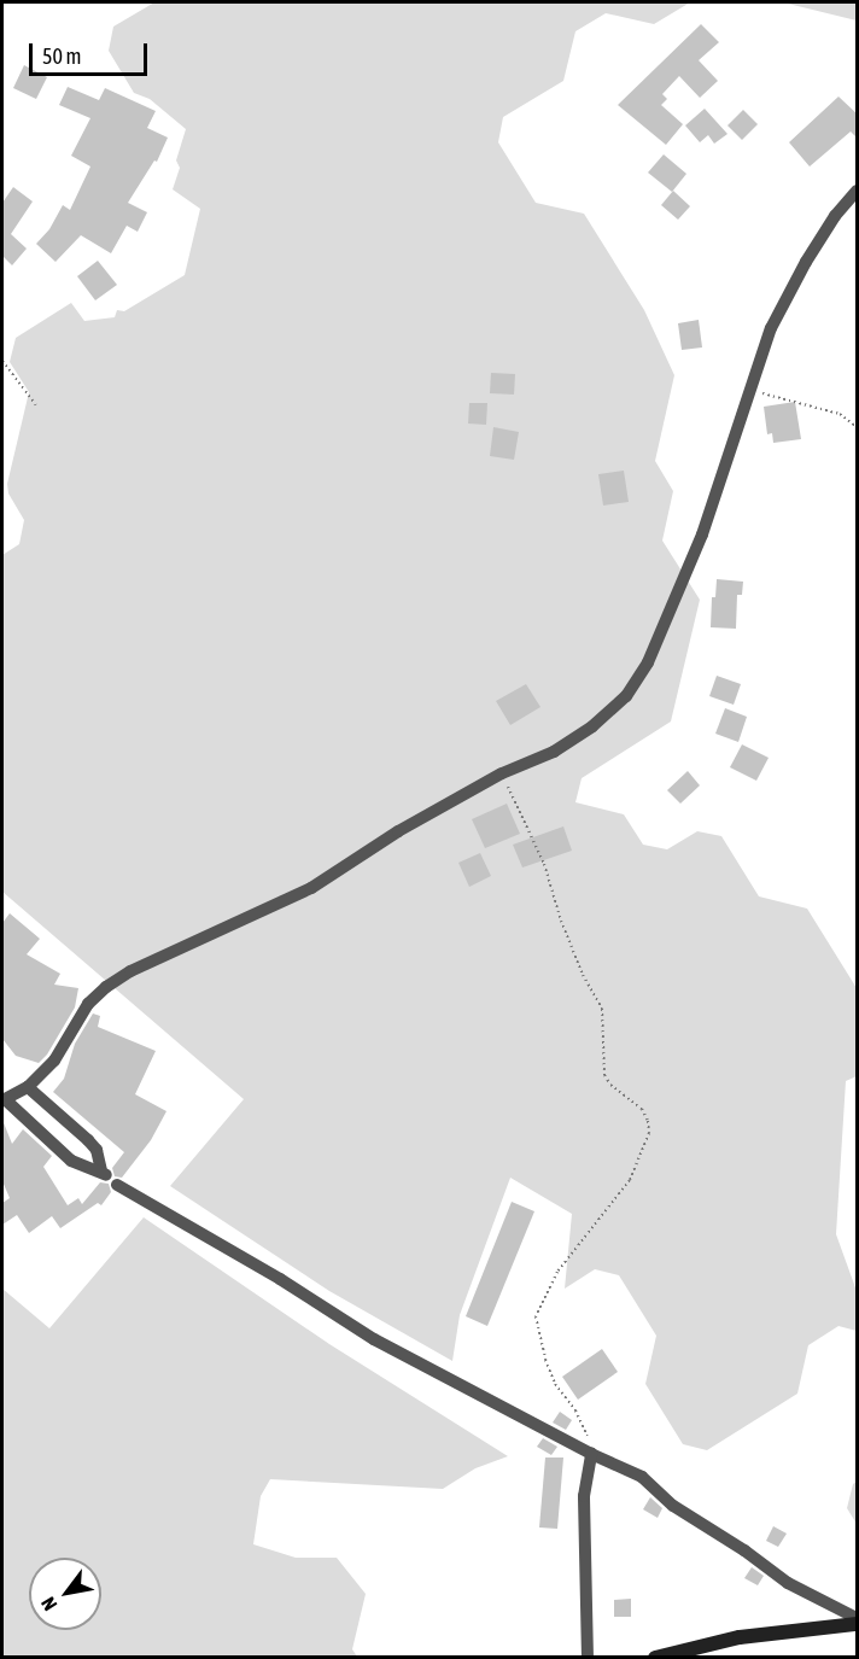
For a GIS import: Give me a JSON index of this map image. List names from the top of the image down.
{
  "scale_bar": "50 m",
  "north": "bottom left"
}
